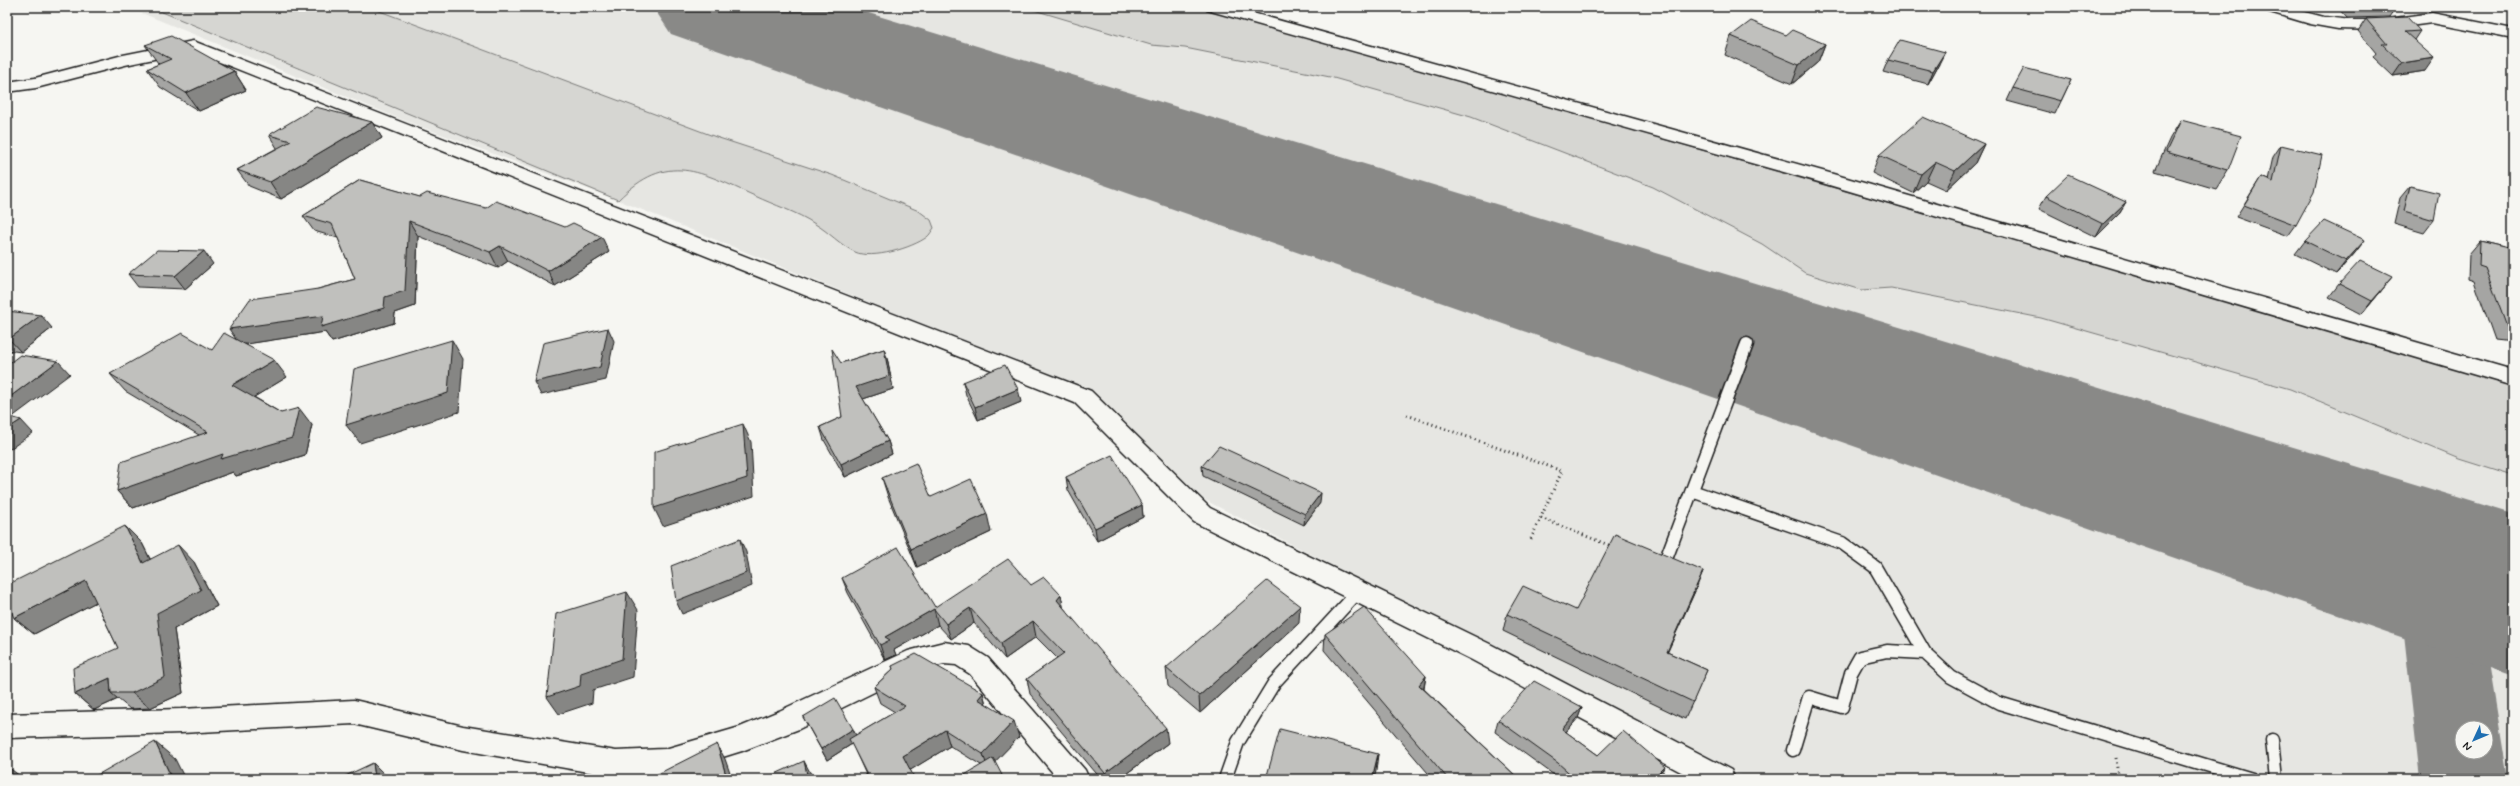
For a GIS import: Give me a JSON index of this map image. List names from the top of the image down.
{
  "north": "bottom left"
}
